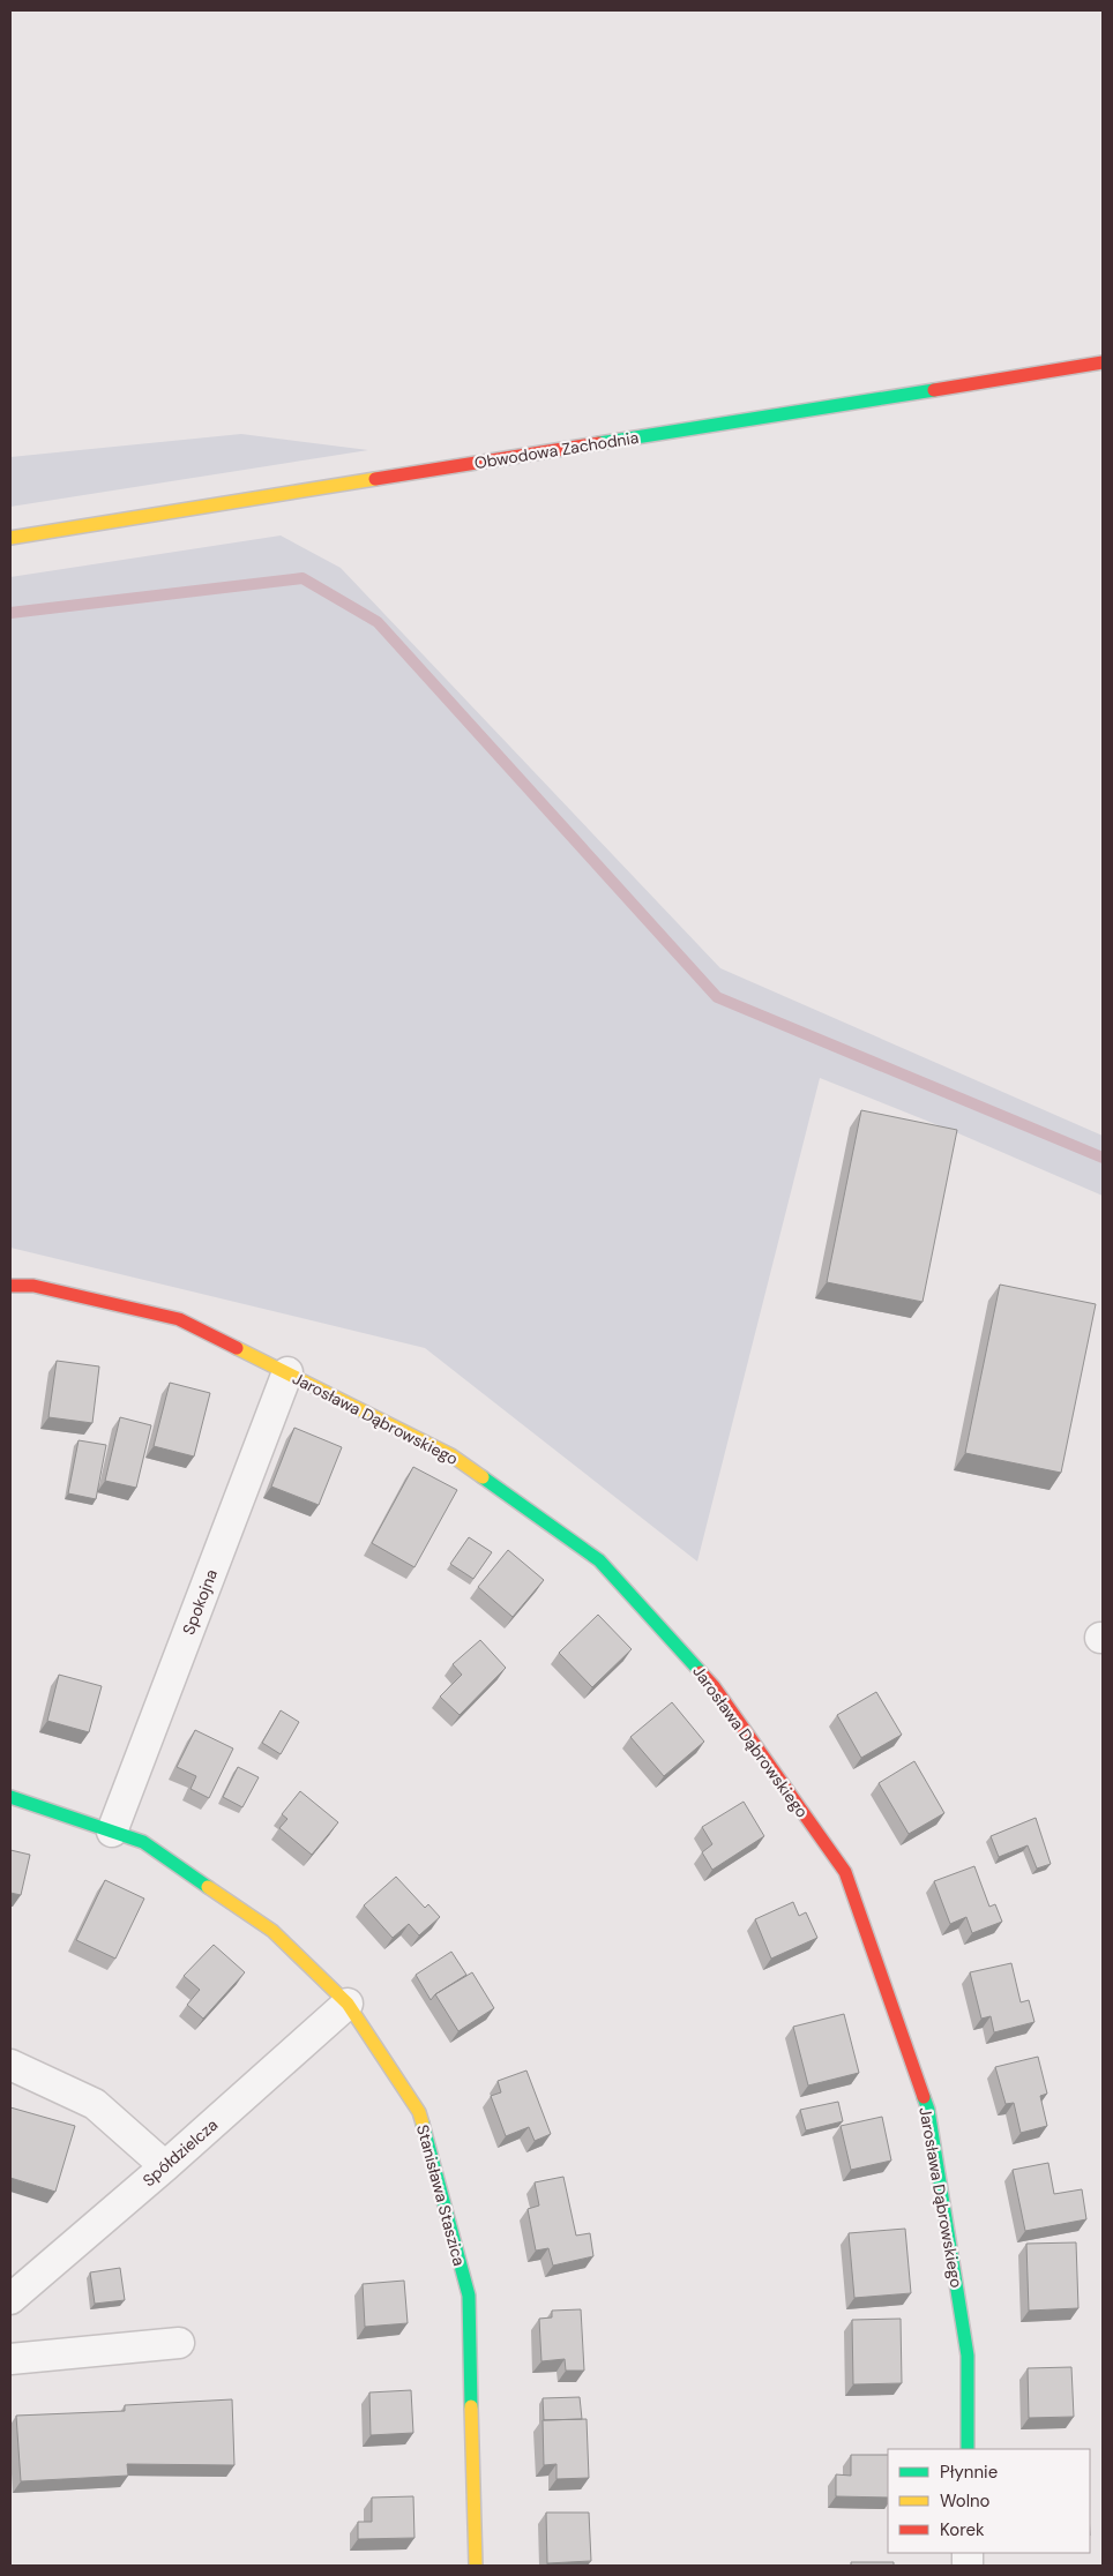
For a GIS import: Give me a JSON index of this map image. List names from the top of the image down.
{
  "streets": {
    "street": [
      "Obwodowa Zachodnia",
      "Jarosława Dąbrowskiego",
      "Spokojna",
      "Spółdzielcza",
      "Stanisława Staszica"
    ]
  },
  "crossings": [
    ["Jarosława Dąbrowskiego", "Spokojna"],
    ["Spokojna", "Stanisława Staszica"],
    ["Spółdzielcza", "Stanisława Staszica"]
  ],
  "legend": ["Płynnie", "Wolno", "Korek"]
}
